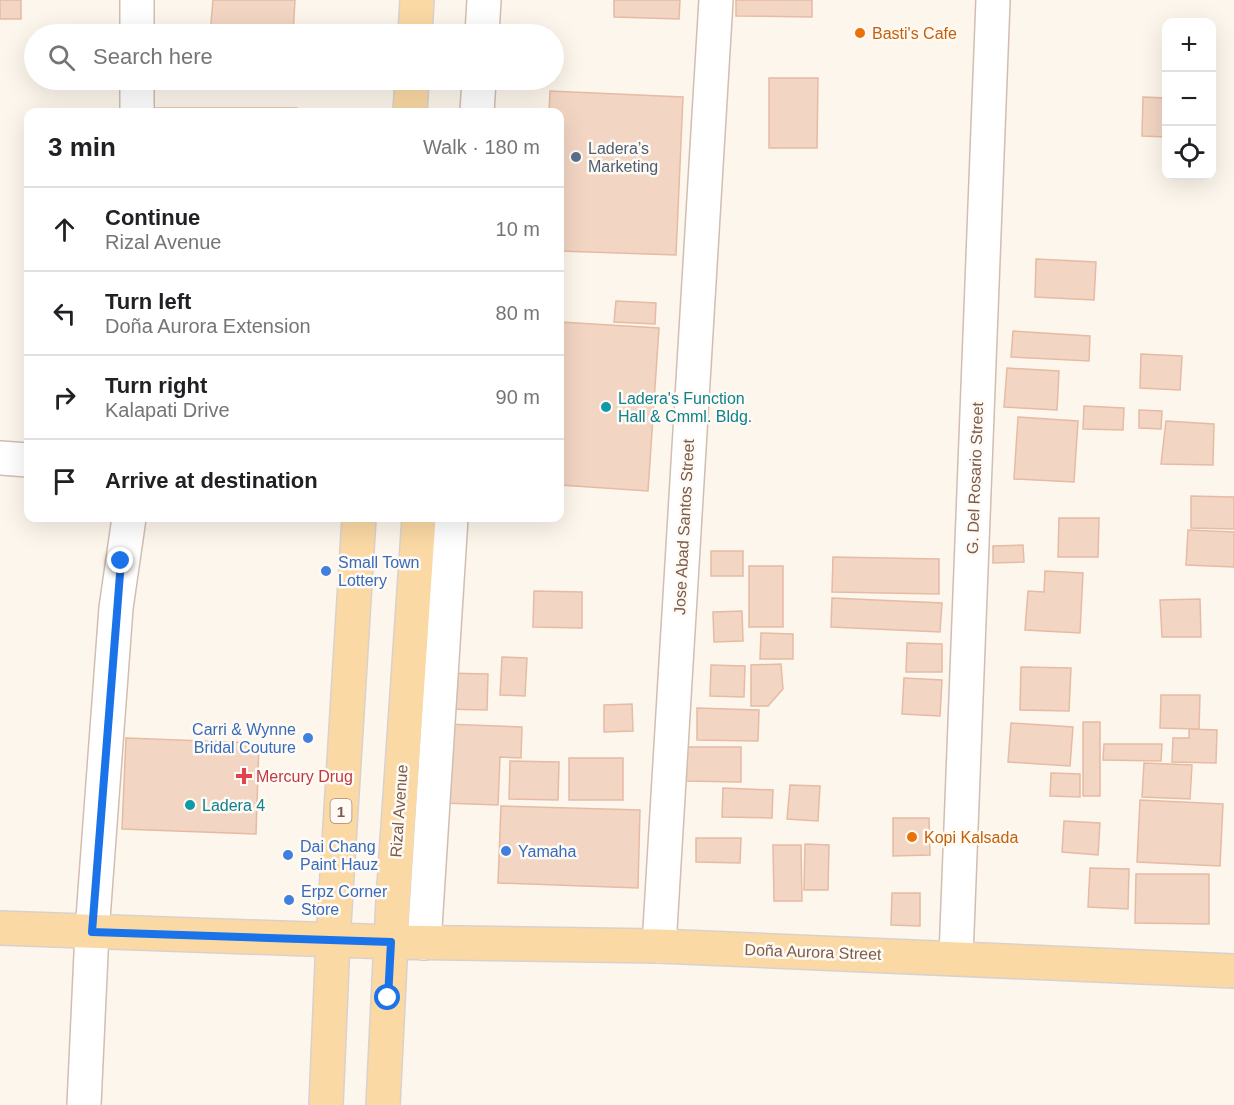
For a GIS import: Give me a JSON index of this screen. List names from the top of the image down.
{
  "streets": {
    "main road": ["1", "Rizal Avenue", "Doña Aurora Street"],
    "street": ["G. Del Rosario Street", "Jose Abad Santos Street"]
  },
  "crossings": [
    ["G. Del Rosario Street", "Doña Aurora Street"],
    ["Jose Abad Santos Street", "Doña Aurora Street"],
    ["1", "Doña Aurora Street"],
    ["Rizal Avenue", "Doña Aurora Street"]
  ],
  "places": {
    "other": [
      "Basti's Cafe",
      "Ladera’s Marketing",
      "Ladera's Function Hall & Cmml. Bldg.",
      "Small Town Lottery",
      "Carri & Wynne Bridal Couture",
      "Ladera 4",
      "Kopi Kalsada",
      "Yamaha",
      "Dai Chang Paint Hauz",
      "Erpz Corner Store"
    ],
    "health": ["Mercury Drug"]
  },
  "page": {
    "map_buttons": ["+", "−"],
    "search": "Search here",
    "heading": ["3 min", "Walk · 180 m"],
    "list": [
      ["Continue", "Rizal Avenue", "10 m"],
      ["Turn left", "Doña Aurora Extension", "80 m"],
      ["Turn right", "Kalapati Drive", "90 m"],
      "Arrive at destination"
    ]
  }
}
